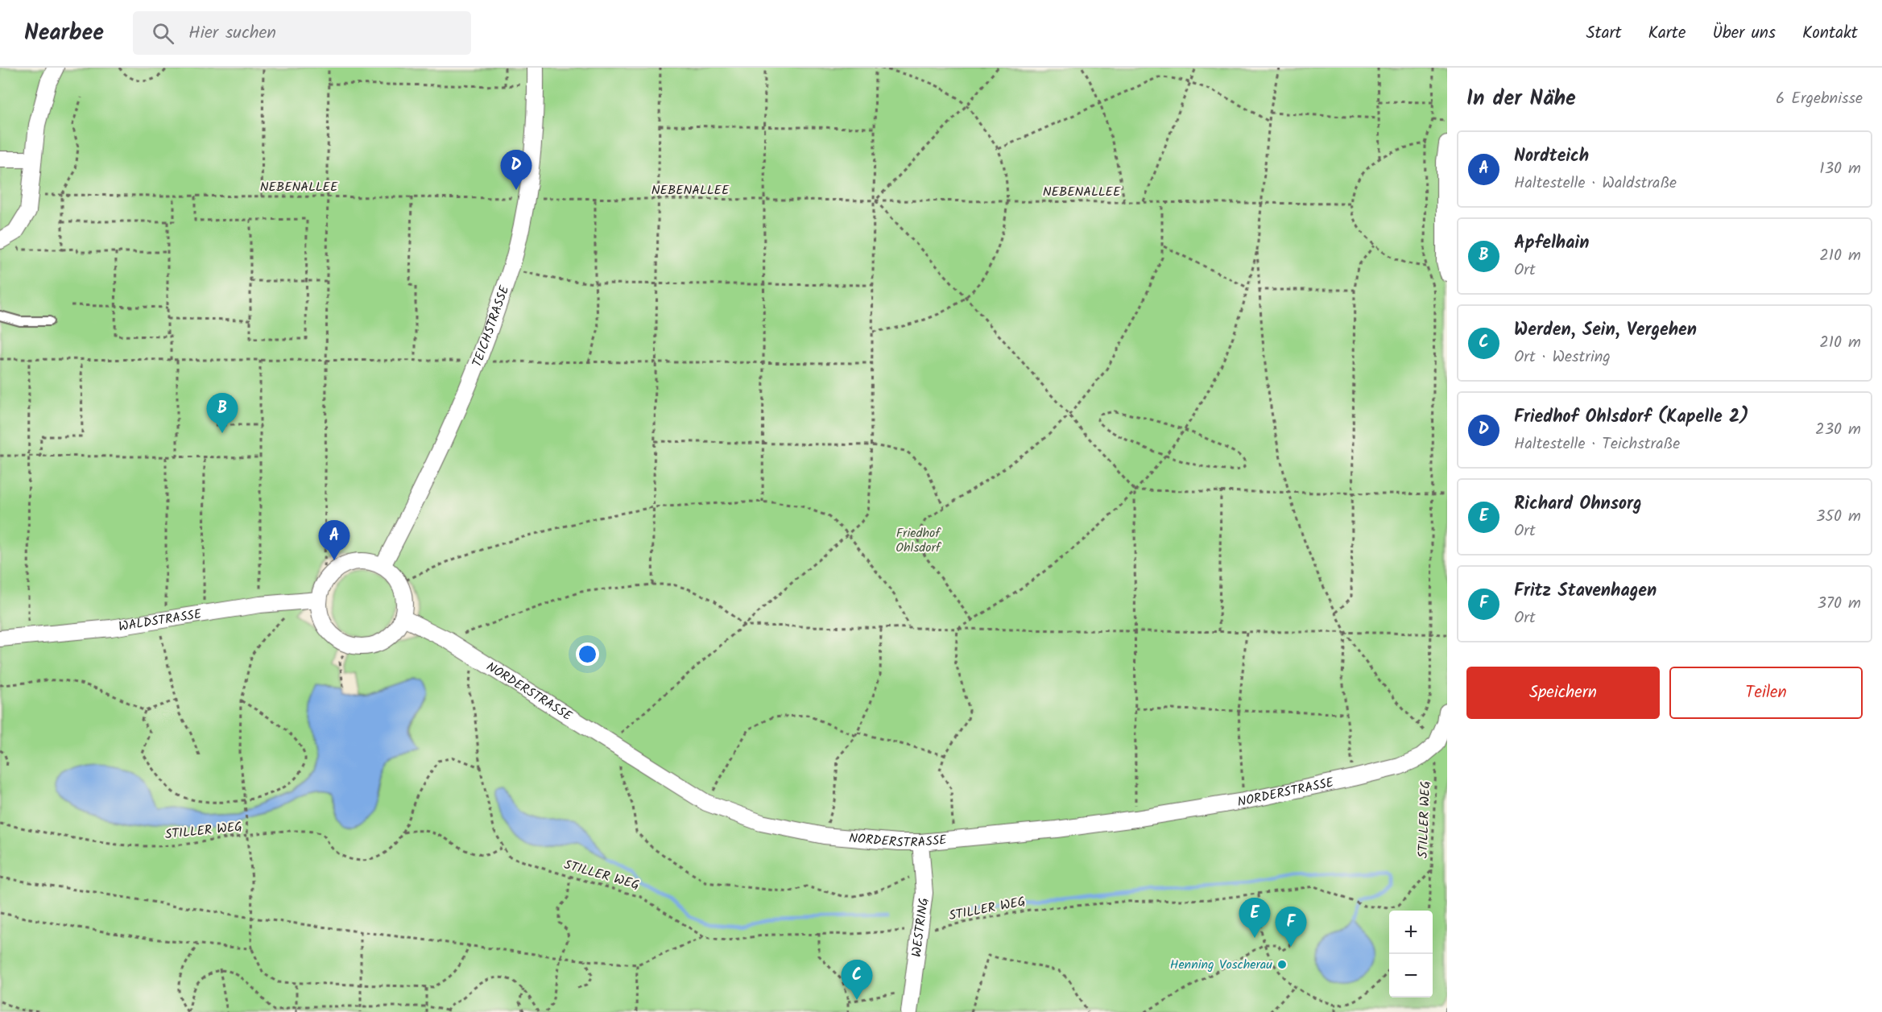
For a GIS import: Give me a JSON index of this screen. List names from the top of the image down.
{
  "streets": {
    "street": [
      "TEICHSTRASSE",
      "WALDSTRASSE",
      "NORDERSTRASSE",
      "WESTRING"
    ],
    "path": ["NEBENALLEE", "STILLER WEG"]
  },
  "crossings": [
    ["NEBENALLEE", "TEICHSTRASSE"],
    ["TEICHSTRASSE", "WALDSTRASSE"],
    ["TEICHSTRASSE", "NORDERSTRASSE"],
    ["WALDSTRASSE", "NORDERSTRASSE"],
    ["NORDERSTRASSE", "STILLER WEG"],
    ["NORDERSTRASSE", "WESTRING"],
    ["STILLER WEG", "WESTRING"]
  ],
  "parks": ["Friedhof Ohlsdorf"],
  "places": ["Henning Voscherau"],
  "page": {
    "header": "Nearbee",
    "search": "Hier suchen",
    "nav": [
      "Start",
      "Karte",
      "Über uns",
      "Kontakt"
    ],
    "heading": ["In der Nähe", "6 Ergebnisse"],
    "list": [
      {
        "mark": "A",
        "name": "Nordteich",
        "note": "Haltestelle · Waldstraße",
        "value": "130 m"
      },
      {
        "mark": "B",
        "name": "Apfelhain",
        "note": "Ort",
        "value": "210 m"
      },
      {
        "mark": "C",
        "name": "Werden, Sein, Vergehen",
        "note": "Ort · Westring",
        "value": "210 m"
      },
      {
        "mark": "D",
        "name": "Friedhof Ohlsdorf (Kapelle 2)",
        "note": "Haltestelle · Teichstraße",
        "value": "230 m"
      },
      {
        "mark": "E",
        "name": "Richard Ohnsorg",
        "note": "Ort",
        "value": "350 m"
      },
      {
        "mark": "F",
        "name": "Fritz Stavenhagen",
        "note": "Ort",
        "value": "370 m"
      }
    ],
    "pins": [
      "D",
      "B",
      "A",
      "E",
      "F",
      "C"
    ],
    "buttons": ["Speichern", "Teilen"],
    "map_buttons": ["+", "−"]
  }
}
